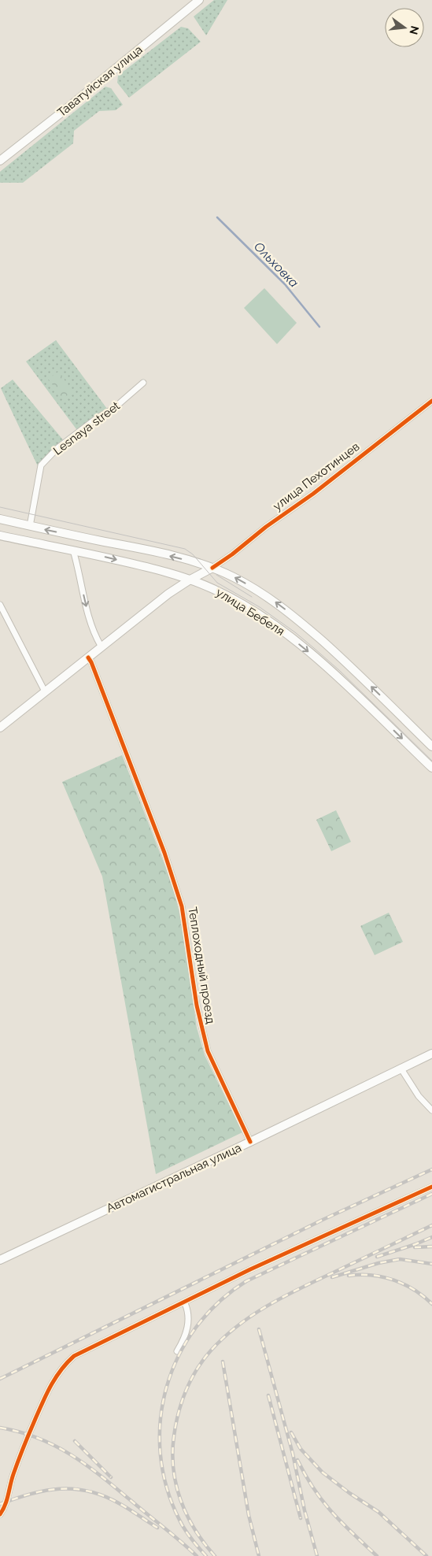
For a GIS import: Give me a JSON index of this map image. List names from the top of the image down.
{
  "streets": {
    "main road": [
      "Таватуйская улица",
      "улица Пехотинцев",
      "улица Бебеля",
      "Автомагистральная улица"
    ],
    "street": ["Lesnaya street", "Теплоходный проезд"]
  },
  "crossings": [
    ["Lesnaya street", "улица Бебеля"],
    ["улица Пехотинцев", "улица Бебеля"],
    ["улица Пехотинцев", "Теплоходный проезд"],
    ["Теплоходный проезд", "Автомагистральная улица"]
  ],
  "water": ["Ольховка"],
  "north": "right"
}
